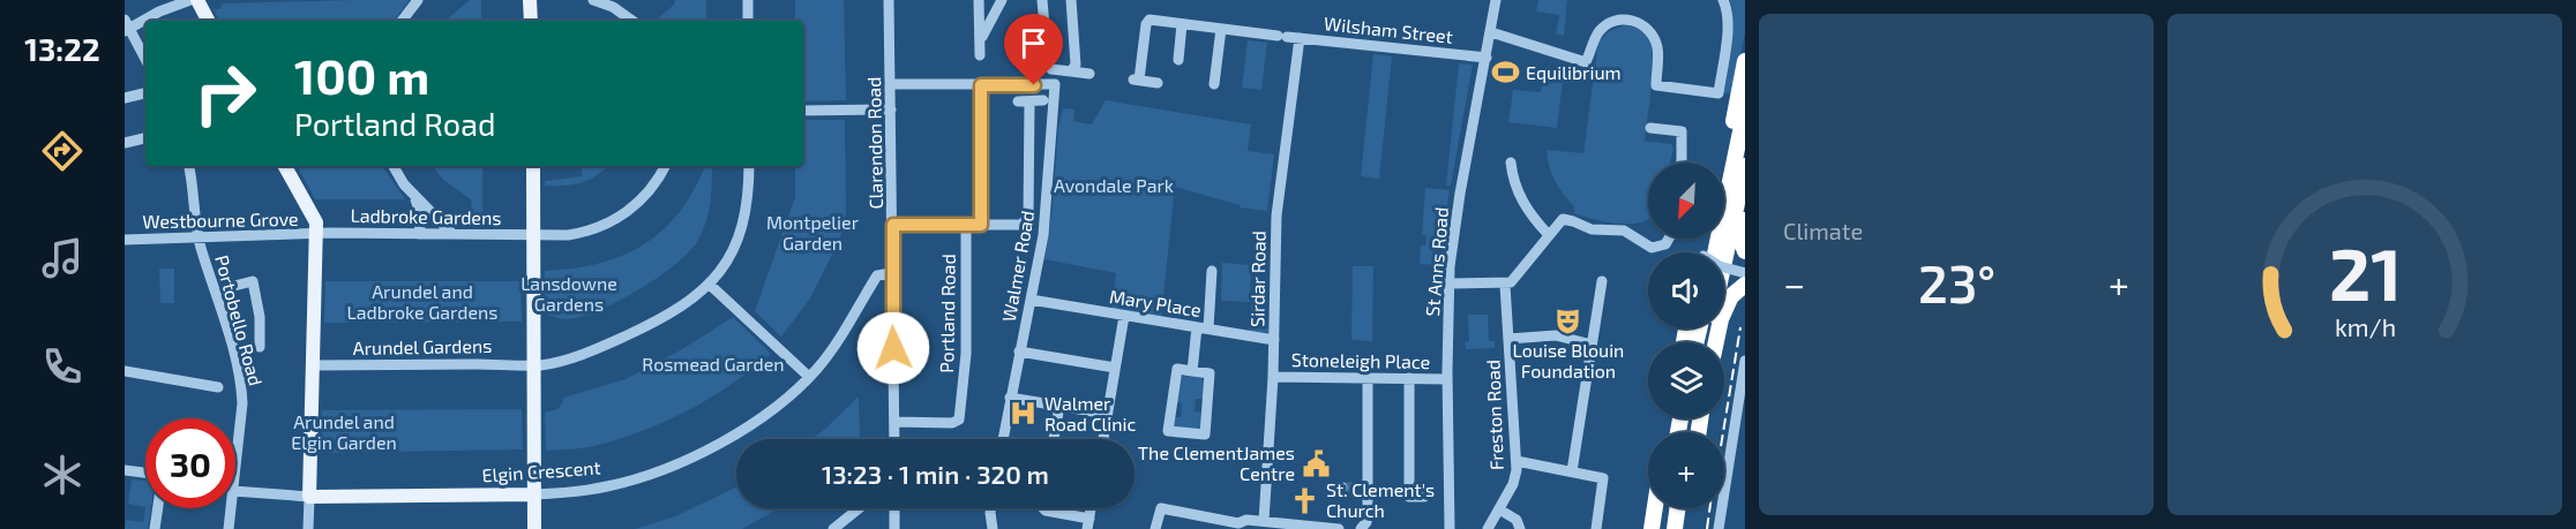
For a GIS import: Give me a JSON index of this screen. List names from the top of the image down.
{
  "streets": {
    "main road": ["Elgin Crescent"],
    "street": [
      "Wilsham Street",
      "Clarendon Road",
      "Ladbroke Gardens",
      "Westbourne Grove",
      "St Anns Road",
      "Walmer Road",
      "Sirdar Road",
      "Mary Place",
      "Portland Road",
      "Portobello Road",
      "Arundel Gardens",
      "Stoneleigh Place",
      "Freston Road"
    ]
  },
  "crossings": [
    ["Wilsham Street", "St Anns Road"],
    ["Wilsham Street", "Sirdar Road"],
    ["Clarendon Road", "Portland Road"],
    ["Clarendon Road", "Elgin Crescent"],
    ["Ladbroke Gardens", "Westbourne Grove"],
    ["Westbourne Grove", "Portobello Road"],
    ["St Anns Road", "Stoneleigh Place"],
    ["Walmer Road", "Mary Place"],
    ["Sirdar Road", "Mary Place"],
    ["Sirdar Road", "Stoneleigh Place"]
  ],
  "parks": [
    "Avondale Park",
    "Montpelier Garden",
    "Lansdowne Gardens",
    "Arundel and Ladbroke Gardens",
    "Rosmead Garden",
    "Arundel and Elgin Garden"
  ],
  "places": {
    "sports": ["Equilibrium"],
    "theatre": ["Louise Blouin Foundation"],
    "hospital": ["Walmer Road Clinic"],
    "public building": ["The ClementJames Centre"],
    "church": ["St. Clement's Church"]
  },
  "north": "bottom left",
  "page": {
    "tabs": "13:22",
    "tile": "Climate",
    "turn": ["100 m", "Portland Road"],
    "map_buttons": "+",
    "heat": ["−", "23°", "+"],
    "limit": "30",
    "trip": "13:23 · 1 min · 320 m",
    "gauge": ["21", "km/h"]
  }
}
